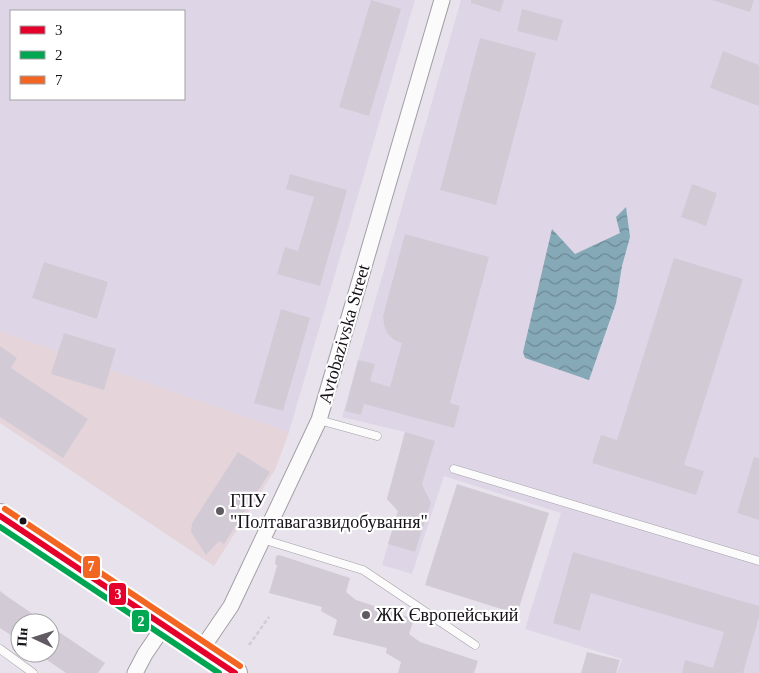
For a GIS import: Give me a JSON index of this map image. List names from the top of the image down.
{
  "streets": {
    "street": ["Avtobazivska Street"]
  },
  "places": ["ГПУ \"Полтавагазвидобування\"", "ЖК Європейський"],
  "lines": ["transit line 7", "transit line 3", "transit line 2"],
  "legend": ["3", "2", "7"],
  "north": "left"
}
